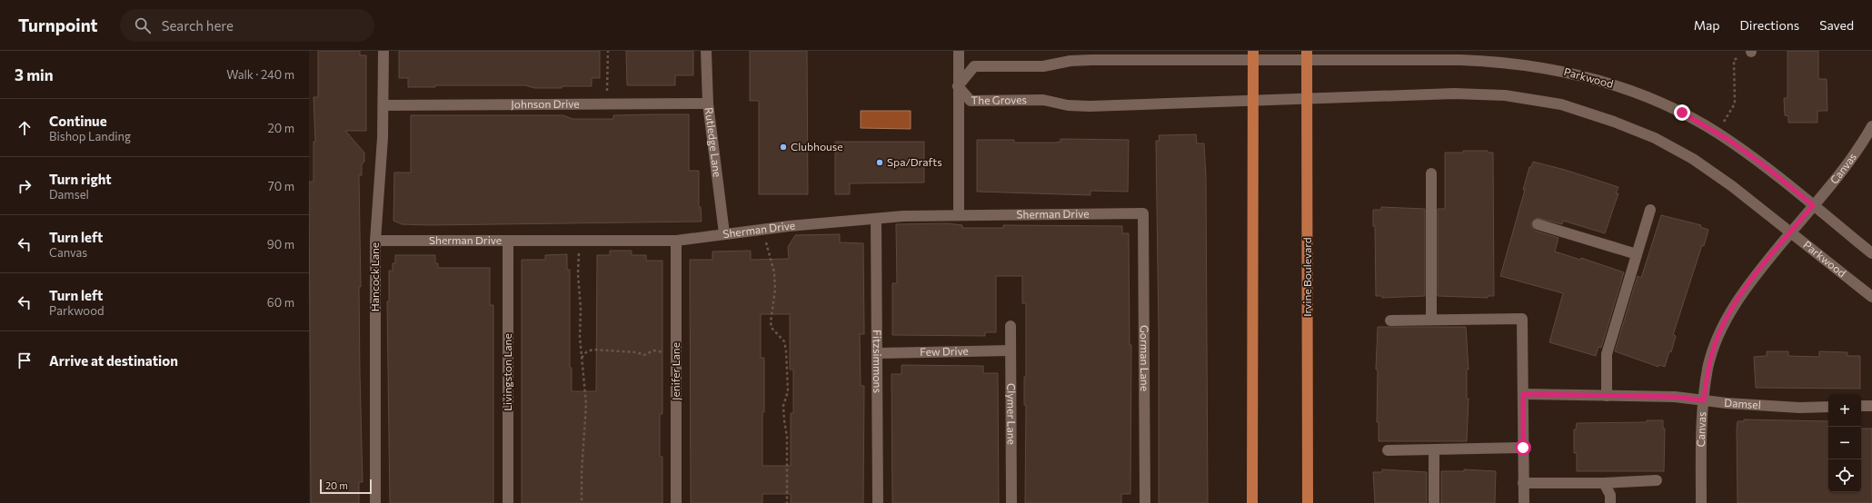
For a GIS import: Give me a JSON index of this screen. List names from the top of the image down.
{
  "streets": {
    "main road": ["Irvine Boulevard"],
    "street": [
      "Parkwood",
      "The Groves",
      "Johnson Drive",
      "Rutledge Lane",
      "Canvas",
      "Sherman Drive",
      "Hancock Lane",
      "Few Drive",
      "Gorman Lane",
      "Fitzsimmons",
      "Jenifer Lane",
      "Livingston Lane",
      "Damsel",
      "Clymer Lane"
    ]
  },
  "crossings": [
    ["Parkwood", "The Groves"],
    ["Parkwood", "Canvas"],
    ["Parkwood", "Irvine Boulevard"],
    ["The Groves", "Irvine Boulevard"],
    ["Johnson Drive", "Rutledge Lane"],
    ["Johnson Drive", "Hancock Lane"],
    ["Rutledge Lane", "Sherman Drive"],
    ["Canvas", "Damsel"],
    ["Sherman Drive", "Hancock Lane"],
    ["Sherman Drive", "Gorman Lane"],
    ["Sherman Drive", "Fitzsimmons"],
    ["Sherman Drive", "Jenifer Lane"],
    ["Sherman Drive", "Livingston Lane"],
    ["Few Drive", "Fitzsimmons"],
    ["Few Drive", "Clymer Lane"]
  ],
  "places": ["Clubhouse", "Spa/Drafts"],
  "scale_bar": "20 m",
  "page": {
    "header": "Turnpoint",
    "search": "Search here",
    "nav": ["Map", "Directions", "Saved"],
    "heading": ["3 min", "Walk · 240 m"],
    "list": [
      ["Continue", "Bishop Landing", "20 m"],
      ["Turn right", "Damsel", "70 m"],
      ["Turn left", "Canvas", "90 m"],
      ["Turn left", "Parkwood", "60 m"],
      "Arrive at destination"
    ],
    "map_buttons": ["+", "−"],
    "scale": "20 m"
  }
}
